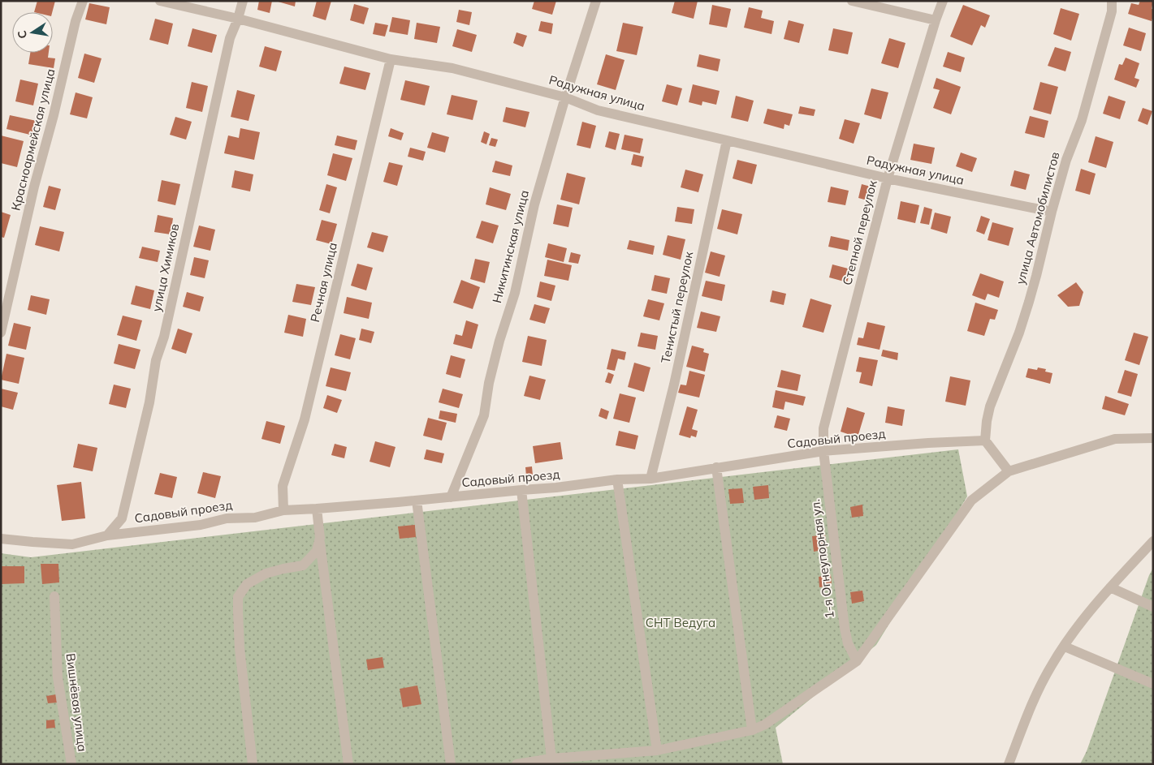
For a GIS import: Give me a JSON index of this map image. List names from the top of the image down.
{
  "streets": {
    "street": [
      "Радужная улица",
      "Красноармейская улица",
      "улица Автомобилистов",
      "Степной переулок",
      "Никитинская улица",
      "улица Химиков",
      "Речная улица",
      "Тенистый переулок",
      "Садовый проезд",
      "1-я Огнеупорная ул.",
      "Вишнёвая улица"
    ]
  },
  "crossings": [
    ["Радужная улица", "улица Автомобилистов"],
    ["Радужная улица", "Степной переулок"],
    ["Радужная улица", "Никитинская улица"],
    ["Радужная улица", "улица Химиков"],
    ["Радужная улица", "Речная улица"],
    ["Радужная улица", "Тенистый переулок"],
    ["улица Автомобилистов", "Садовый проезд"],
    ["Степной переулок", "Садовый проезд"],
    ["Степной переулок", "1-я Огнеупорная ул."],
    ["Никитинская улица", "Садовый проезд"],
    ["улица Химиков", "Садовый проезд"],
    ["Речная улица", "Садовый проезд"],
    ["Тенистый переулок", "Садовый проезд"],
    ["Садовый проезд", "1-я Огнеупорная ул."]
  ],
  "parks": ["СНТ Ведуга"],
  "north": "left"
}
